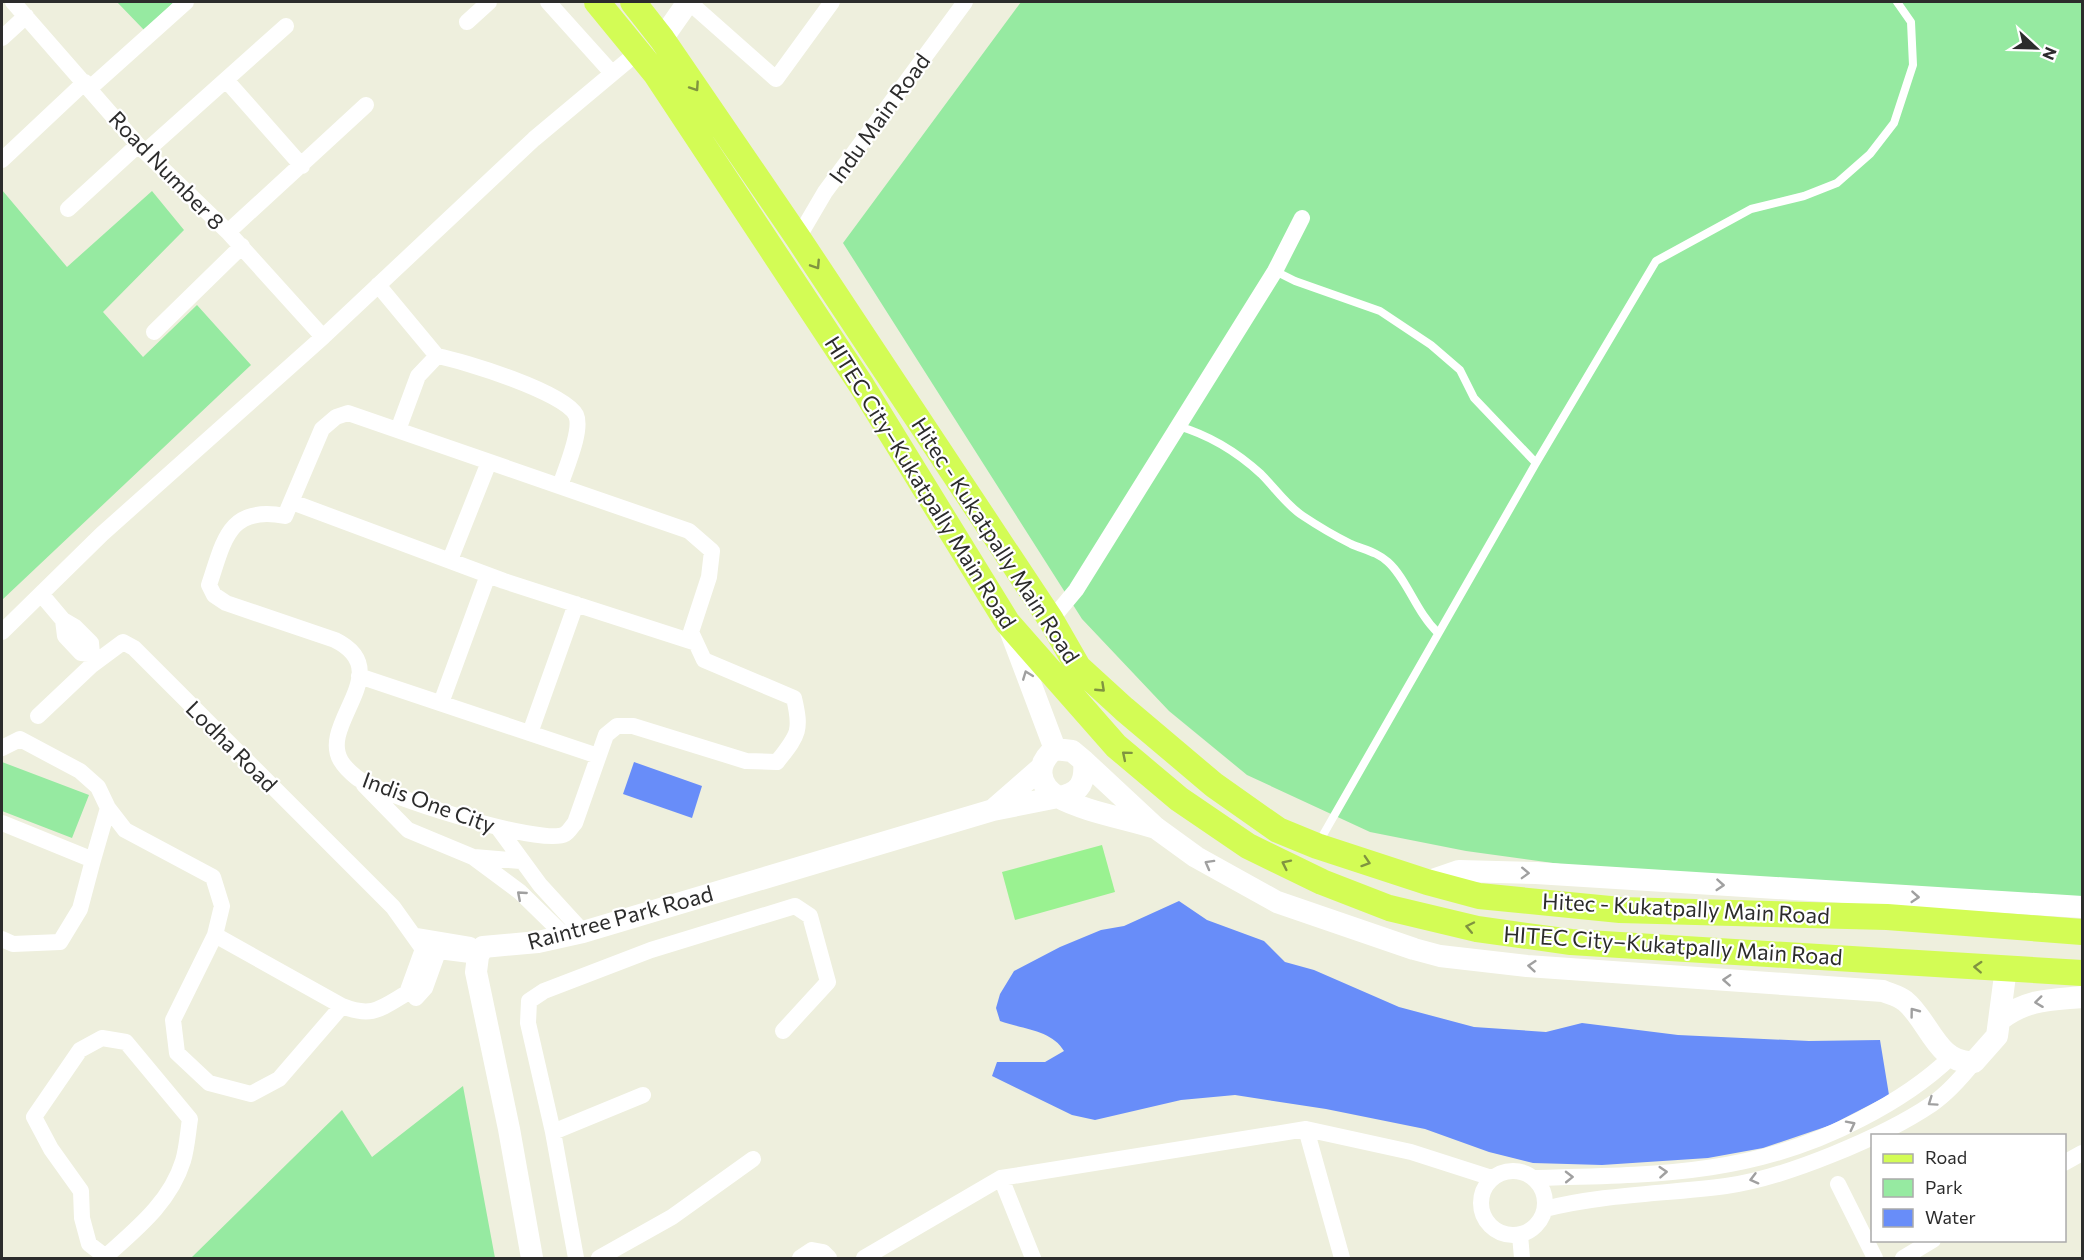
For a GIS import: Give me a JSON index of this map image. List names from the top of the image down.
{
  "streets": {
    "main road": ["HITEC City–Kukatpally Main Road", "Hitec - Kukatpally Main Road"],
    "street": [
      "Indu Main Road",
      "Road Number 8",
      "Lodha Road",
      "Indis One City",
      "Raintree Park Road"
    ]
  },
  "crossings": [
    ["Indu Main Road", "Hitec - Kukatpally Main Road"]
  ],
  "one_way": ["HITEC City–Kukatpally Main Road", "Hitec - Kukatpally Main Road"],
  "legend": ["Road", "Park", "Water"],
  "north": "right"
}
